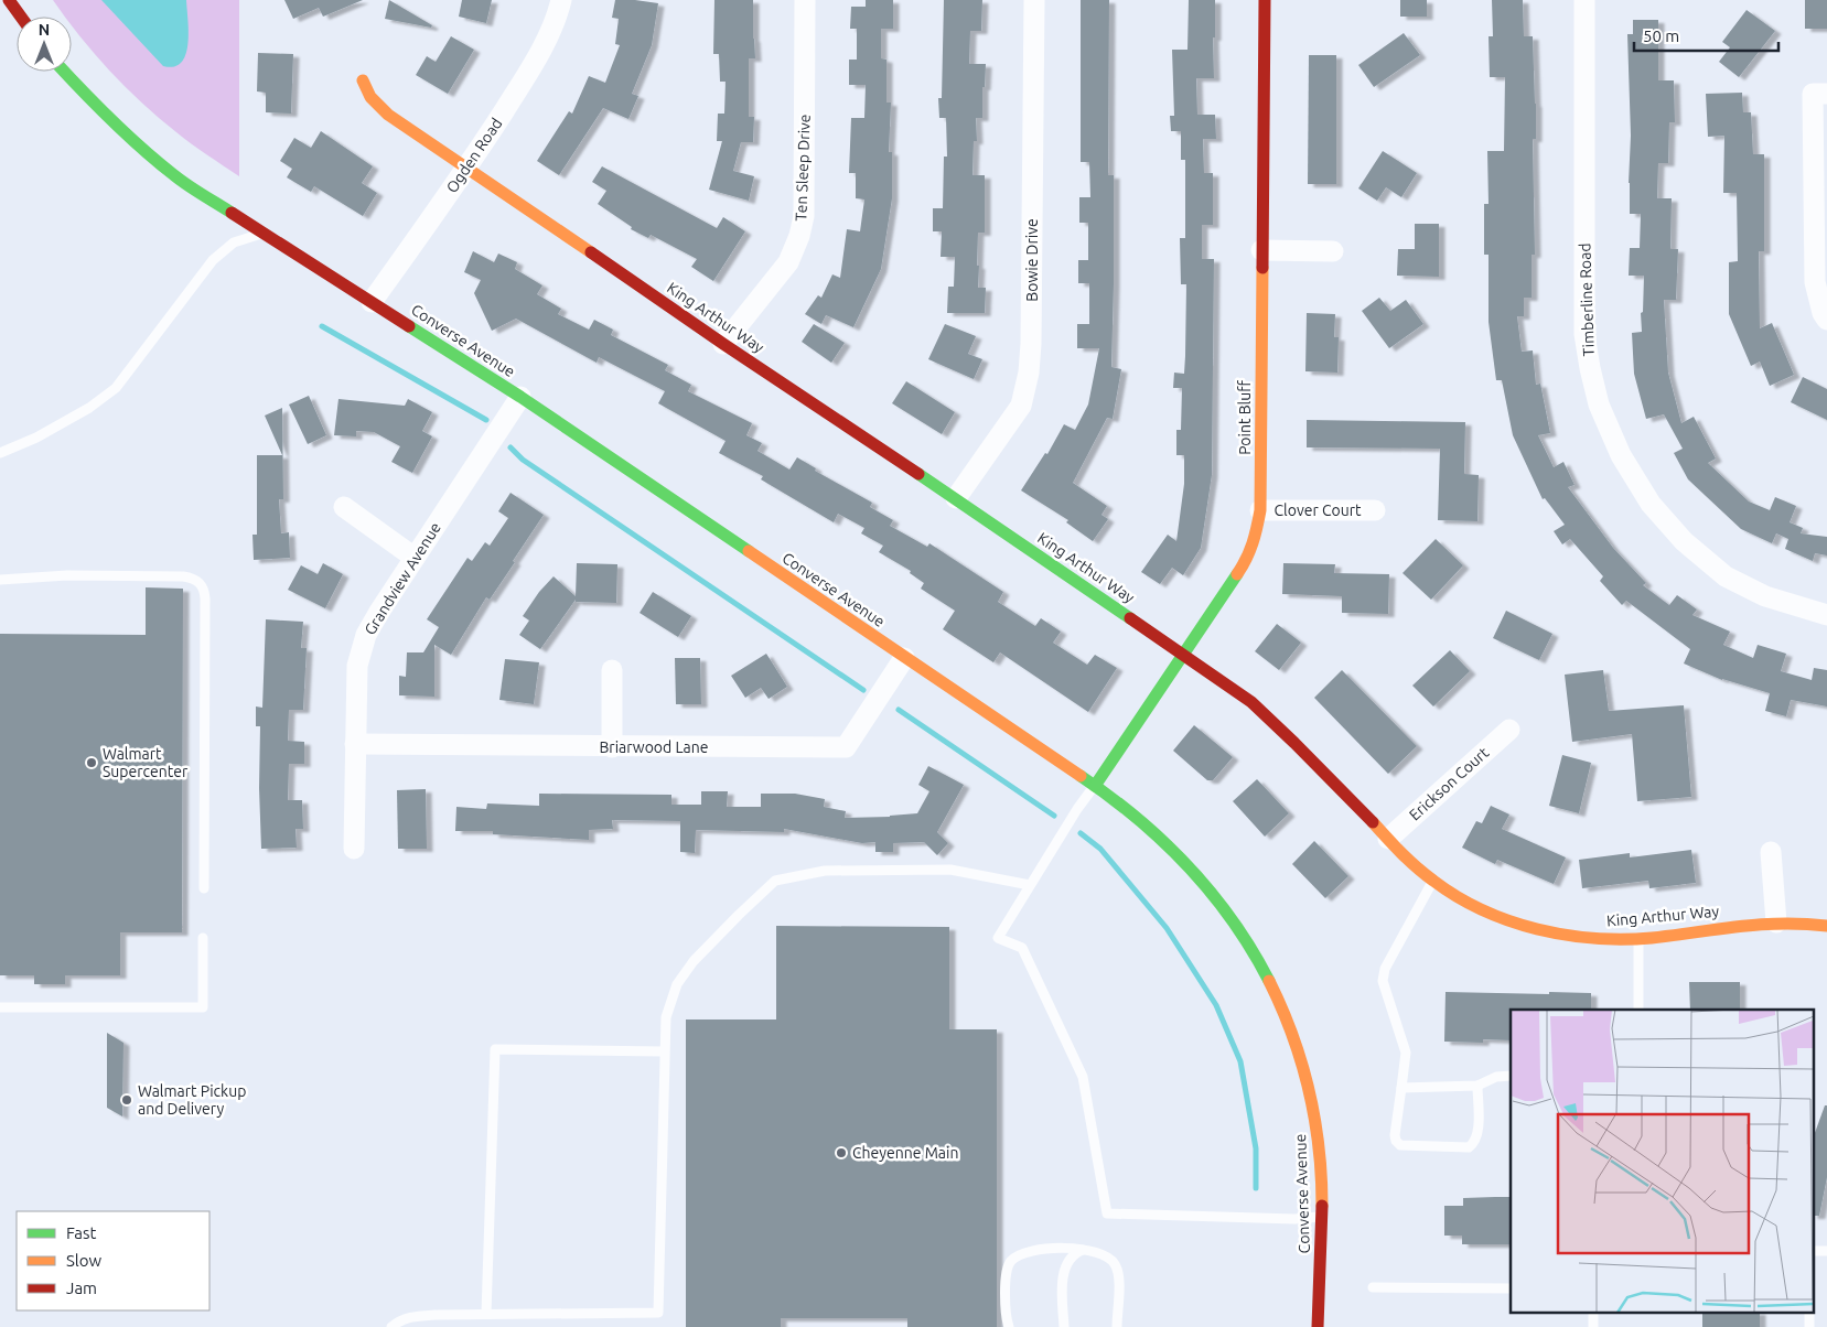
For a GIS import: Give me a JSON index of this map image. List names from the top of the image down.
{
  "streets": {
    "street": [
      "Ogden Road",
      "Ten Sleep Drive",
      "Bowie Drive",
      "Timberline Road",
      "King Arthur Way",
      "Converse Avenue",
      "Point Bluff",
      "Clover Court",
      "Grandview Avenue",
      "Briarwood Lane",
      "Erickson Court"
    ]
  },
  "crossings": [
    ["Ogden Road", "King Arthur Way"],
    ["Ogden Road", "Converse Avenue"],
    ["Ten Sleep Drive", "King Arthur Way"],
    ["Bowie Drive", "King Arthur Way"],
    ["King Arthur Way", "Point Bluff"],
    ["King Arthur Way", "Erickson Court"],
    ["Converse Avenue", "Point Bluff"],
    ["Converse Avenue", "Grandview Avenue"],
    ["Converse Avenue", "Briarwood Lane"],
    ["Point Bluff", "Clover Court"],
    ["Grandview Avenue", "Briarwood Lane"]
  ],
  "places": ["Walmart Supercenter", "Walmart Pickup and Delivery", "Cheyenne Main"],
  "legend": ["Fast", "Slow", "Jam"],
  "scale_bar": "50 m",
  "north": "top"
}
